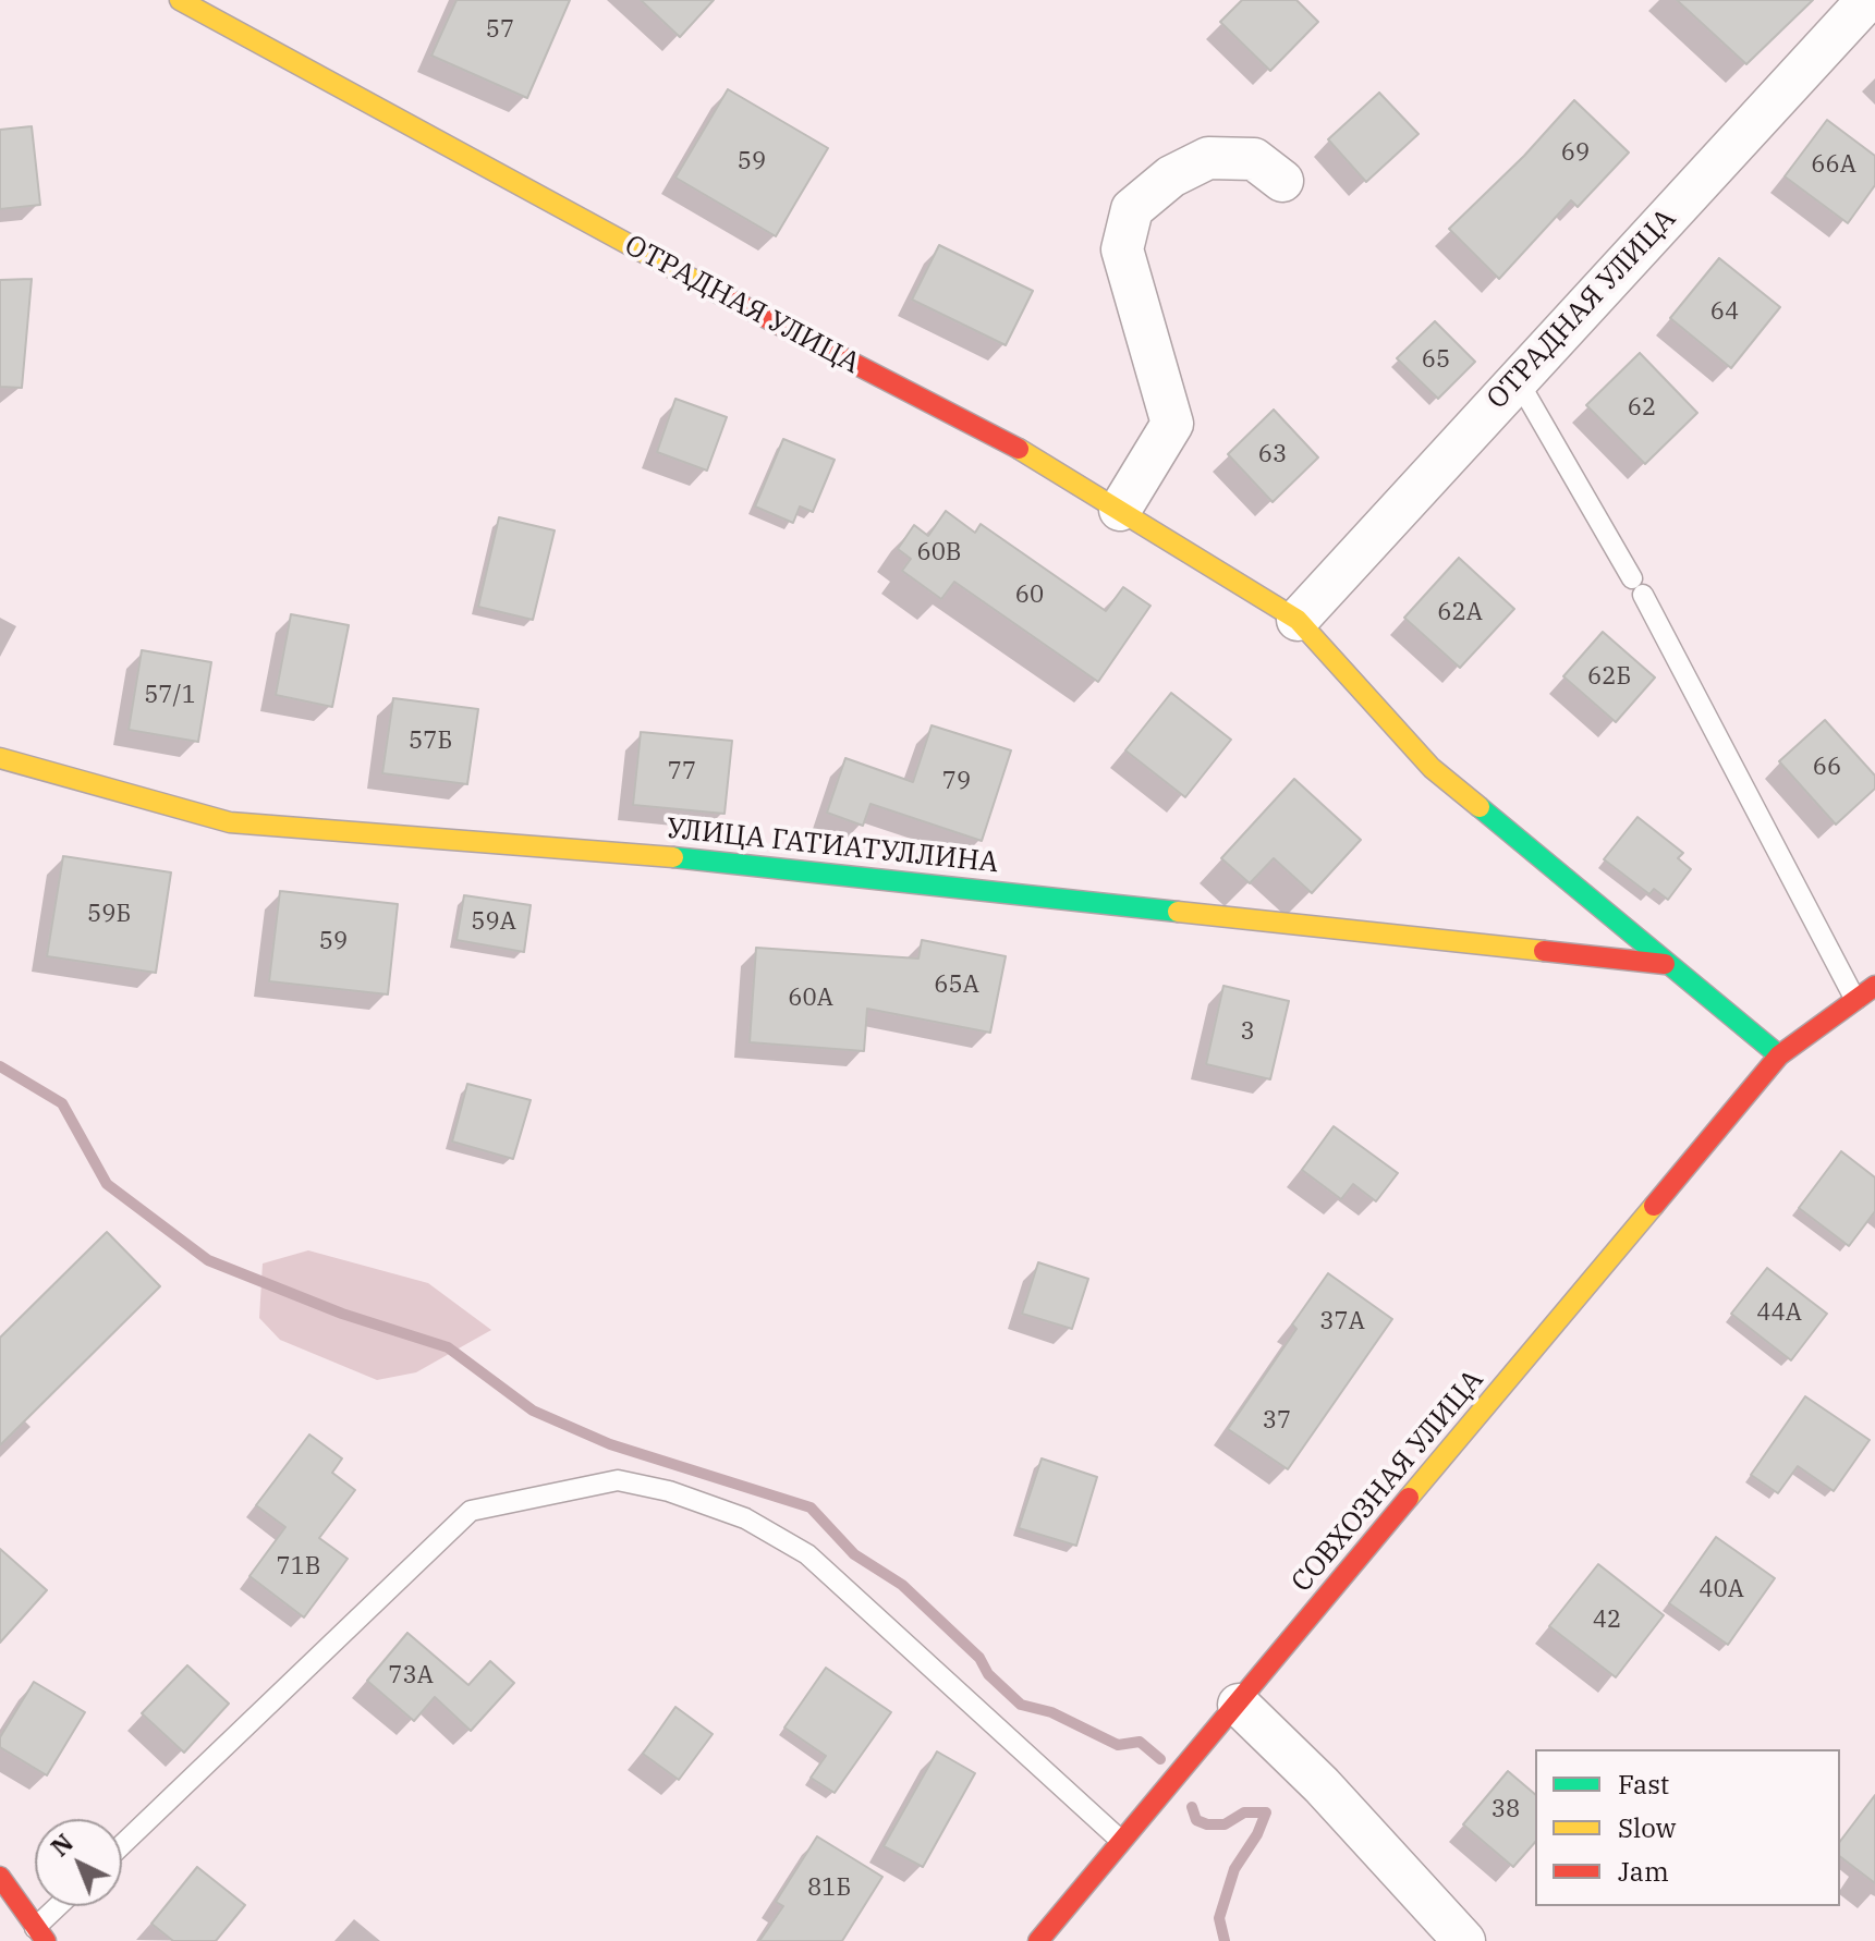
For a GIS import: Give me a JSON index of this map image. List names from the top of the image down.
{
  "streets": {
    "street": ["ОТРАДНАЯ УЛИЦА", "УЛИЦА ГАТИАТУЛЛИНА", "СОВХОЗНАЯ УЛИЦА"]
  },
  "crossings": [
    ["ОТРАДНАЯ УЛИЦА", "УЛИЦА ГАТИАТУЛЛИНА"],
    ["ОТРАДНАЯ УЛИЦА", "СОВХОЗНАЯ УЛИЦА"]
  ],
  "house_numbers": [
    "57",
    "69",
    "59",
    "66А",
    "64",
    "65",
    "62",
    "63",
    "60В",
    "60",
    "62А",
    "62Б",
    "57/1",
    "57Б",
    "66",
    "77",
    "79",
    "59Б",
    "59А",
    "59",
    "65А",
    "60А",
    "3",
    "44А",
    "37А",
    "37",
    "71В",
    "40А",
    "42",
    "73А",
    "38",
    "81Б"
  ],
  "legend": ["Fast", "Slow", "Jam"],
  "north": "top left"
}
